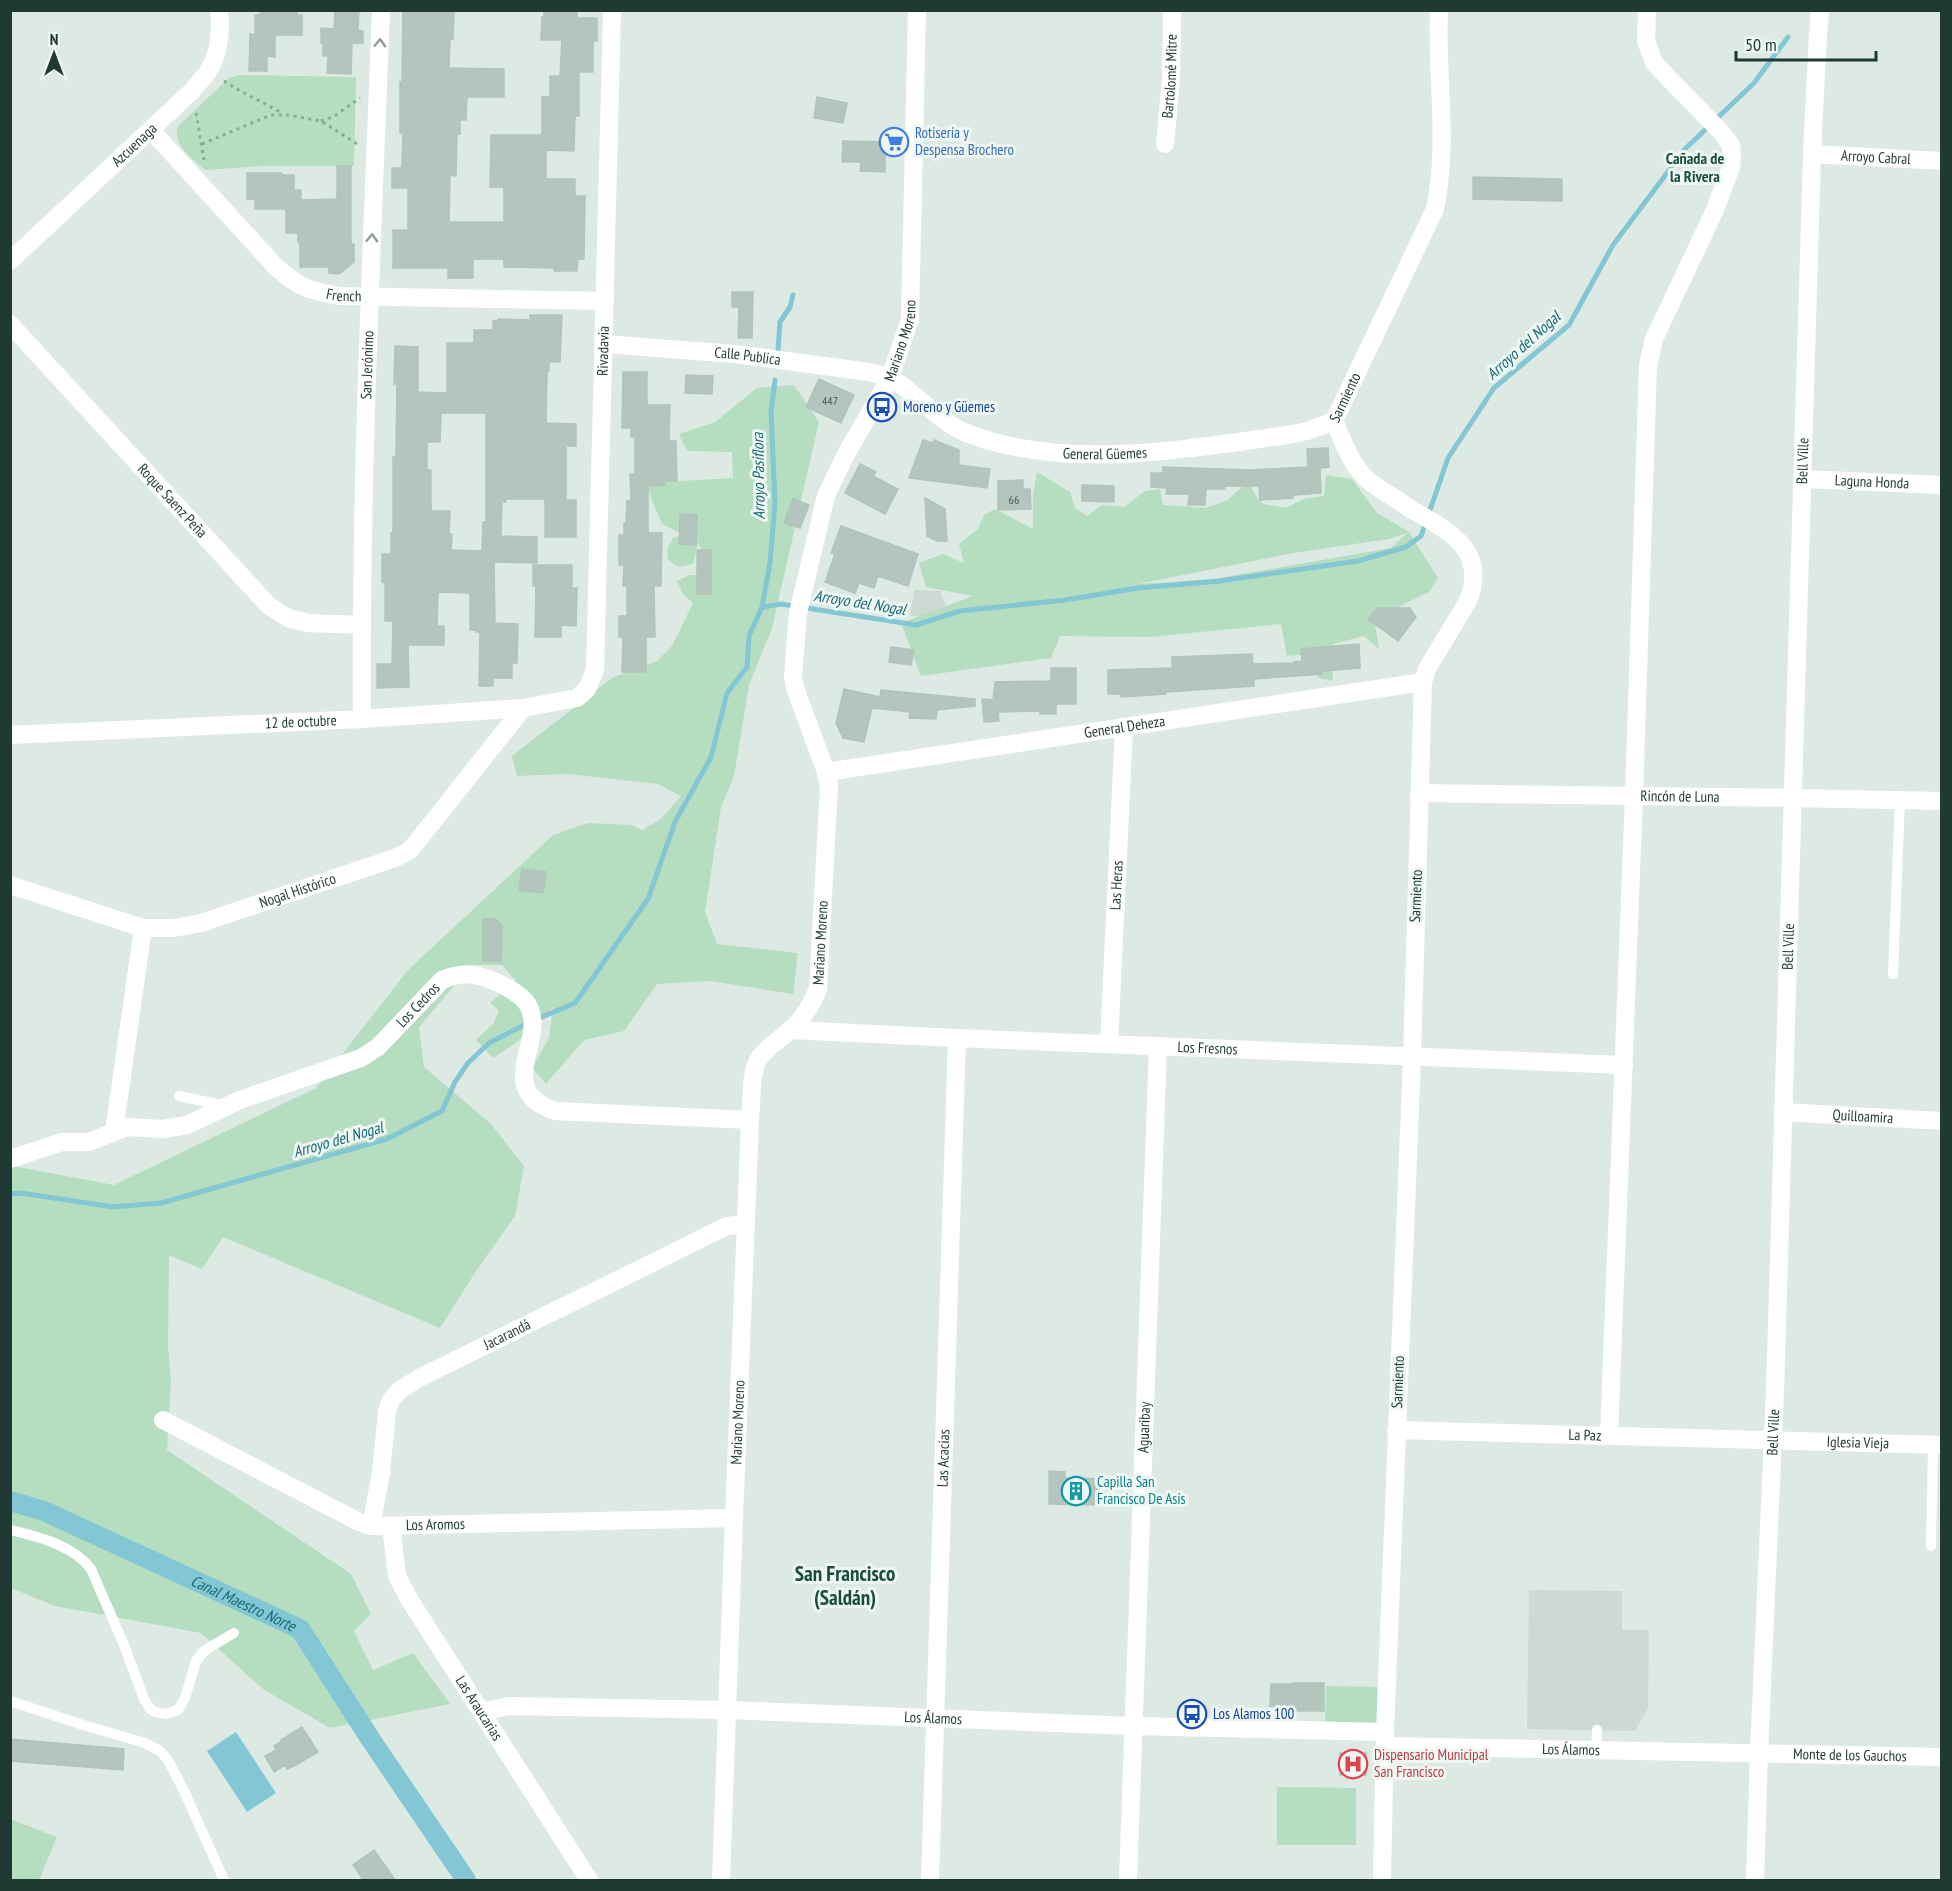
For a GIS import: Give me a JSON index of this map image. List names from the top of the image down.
{
  "streets": {
    "street": [
      "Bartolomé Mitre",
      "Azcuenaga",
      "Arroyo Cabral",
      "French",
      "Mariano Moreno",
      "Rivadavia",
      "Calle Publica",
      "San Jerónimo",
      "Sarmiento",
      "General Güemes",
      "Bell Ville",
      "Laguna Honda",
      "Roque Saenz Peña",
      "12 de octubre",
      "General Deheza",
      "Rincón de Luna",
      "Las Heras",
      "Nogal Histórico",
      "Los Cedros",
      "Los Fresnos",
      "Quilloamira",
      "Jacarandá",
      "Aguaribay",
      "La Paz",
      "Iglesia Vieja",
      "Las Acacias",
      "Los Aromos",
      "Las Araucarias",
      "Los Álamos",
      "Monte de los Gauchos"
    ]
  },
  "crossings": [
    ["Azcuenaga", "French"],
    ["Arroyo Cabral", "Bell Ville"],
    ["French", "Rivadavia"],
    ["French", "San Jerónimo"],
    ["Mariano Moreno", "Calle Publica"],
    ["Mariano Moreno", "General Güemes"],
    ["Mariano Moreno", "General Deheza"],
    ["Mariano Moreno", "Los Cedros"],
    ["Mariano Moreno", "Los Fresnos"],
    ["Mariano Moreno", "Jacarandá"],
    ["Mariano Moreno", "Los Aromos"],
    ["Mariano Moreno", "Los Álamos"],
    ["Rivadavia", "Calle Publica"],
    ["Rivadavia", "12 de octubre"],
    ["Calle Publica", "General Güemes"],
    ["San Jerónimo", "Roque Saenz Peña"],
    ["San Jerónimo", "12 de octubre"],
    ["Sarmiento", "General Güemes"],
    ["Sarmiento", "General Deheza"],
    ["Sarmiento", "Rincón de Luna"],
    ["Sarmiento", "Los Fresnos"],
    ["Sarmiento", "La Paz"],
    ["Sarmiento", "Los Álamos"],
    ["Bell Ville", "Laguna Honda"],
    ["Bell Ville", "Rincón de Luna"],
    ["Bell Ville", "Quilloamira"],
    ["Bell Ville", "La Paz"],
    ["Bell Ville", "Iglesia Vieja"],
    ["Bell Ville", "Los Álamos"],
    ["Bell Ville", "Monte de los Gauchos"],
    ["12 de octubre", "Nogal Histórico"],
    ["General Deheza", "Las Heras"],
    ["Las Heras", "Los Fresnos"],
    ["Los Fresnos", "Aguaribay"],
    ["Los Fresnos", "Las Acacias"],
    ["Jacarandá", "Los Aromos"],
    ["Aguaribay", "Los Álamos"],
    ["La Paz", "Iglesia Vieja"],
    ["Las Acacias", "Los Álamos"],
    ["Los Aromos", "Las Araucarias"],
    ["Las Araucarias", "Los Álamos"],
    ["Los Álamos", "Monte de los Gauchos"]
  ],
  "districts": ["Cañada de la Rivera", "San Francisco (Saldán)"],
  "water": ["Arroyo del Nogal", "Arroyo Pasiflora", "Canal Maestro Norte"],
  "places": {
    "supermarket": ["Rotisería y Despensa Brochero"],
    "bus stop": ["Moreno y Güemes", "Los Alamos 100"],
    "building": ["Capilla San Francisco De Asís"],
    "hospital": ["Dispensario Municipal San Francisco"]
  },
  "house_numbers": ["447", "66"],
  "scale_bar": "50 m",
  "north": "top"
}
